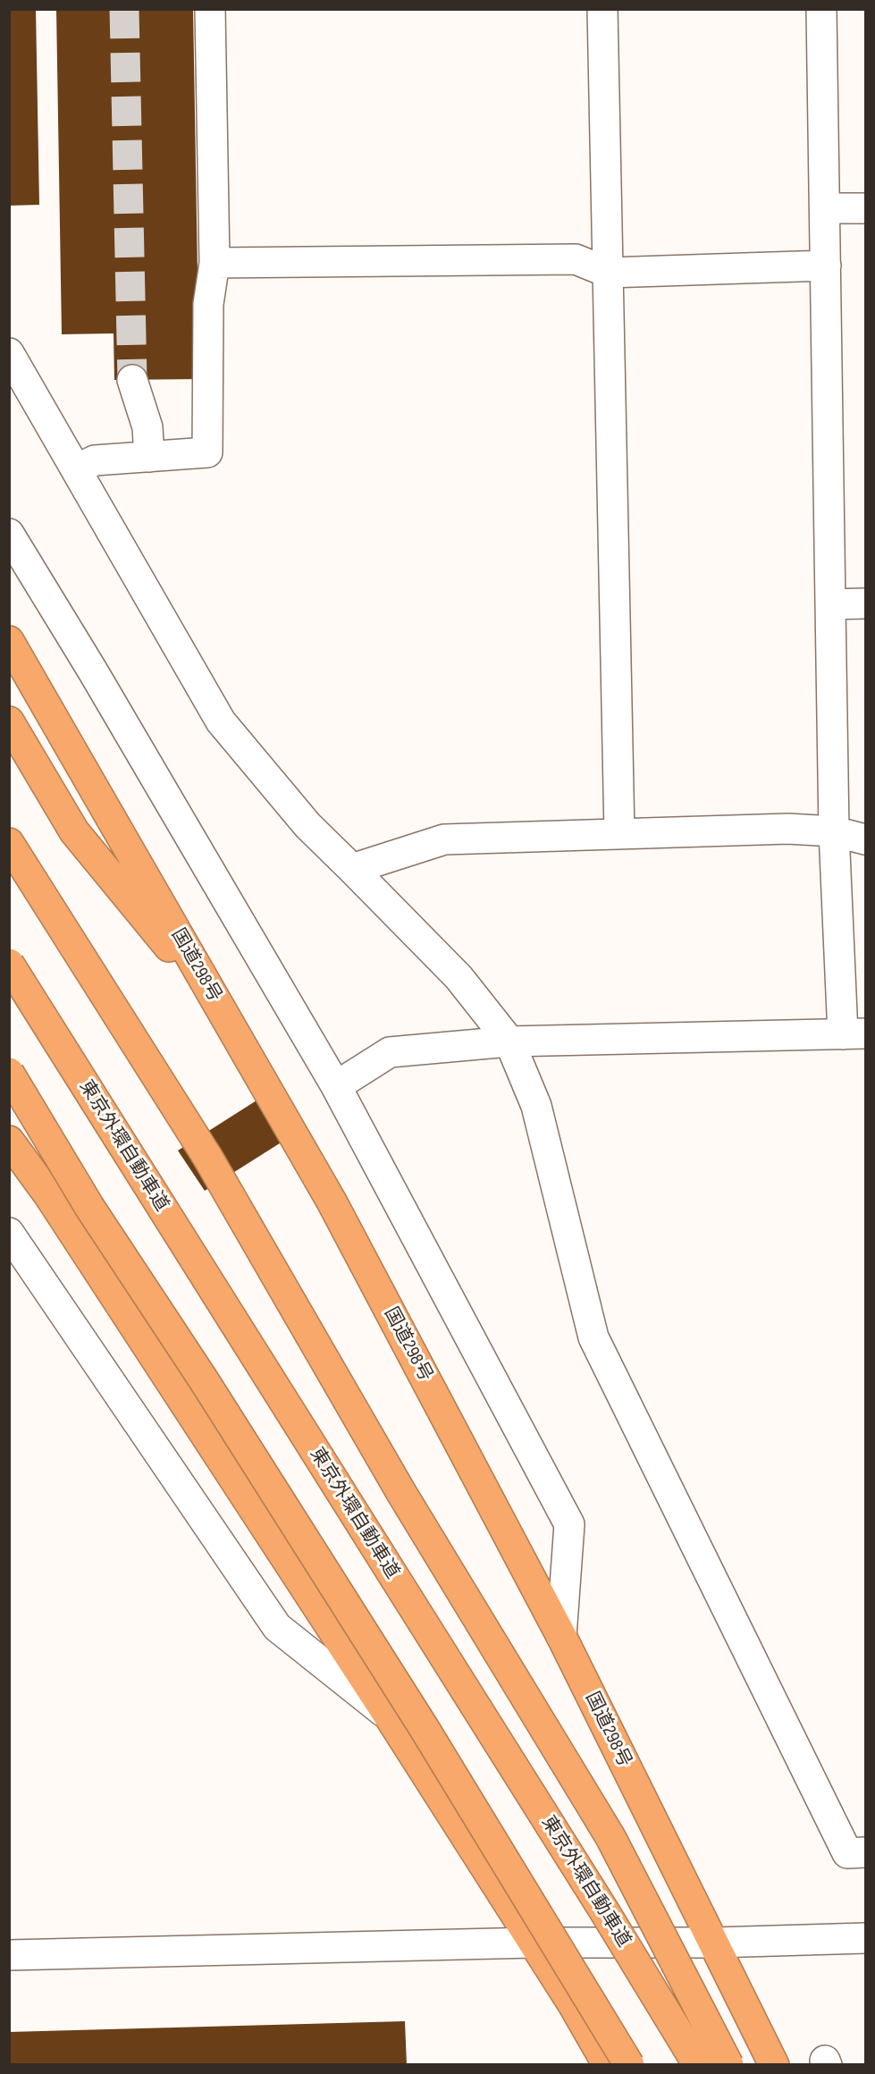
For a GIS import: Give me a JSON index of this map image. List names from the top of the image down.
{
  "streets": {
    "highway": ["国道298号", "東京外環自動車道"]
  }
}
